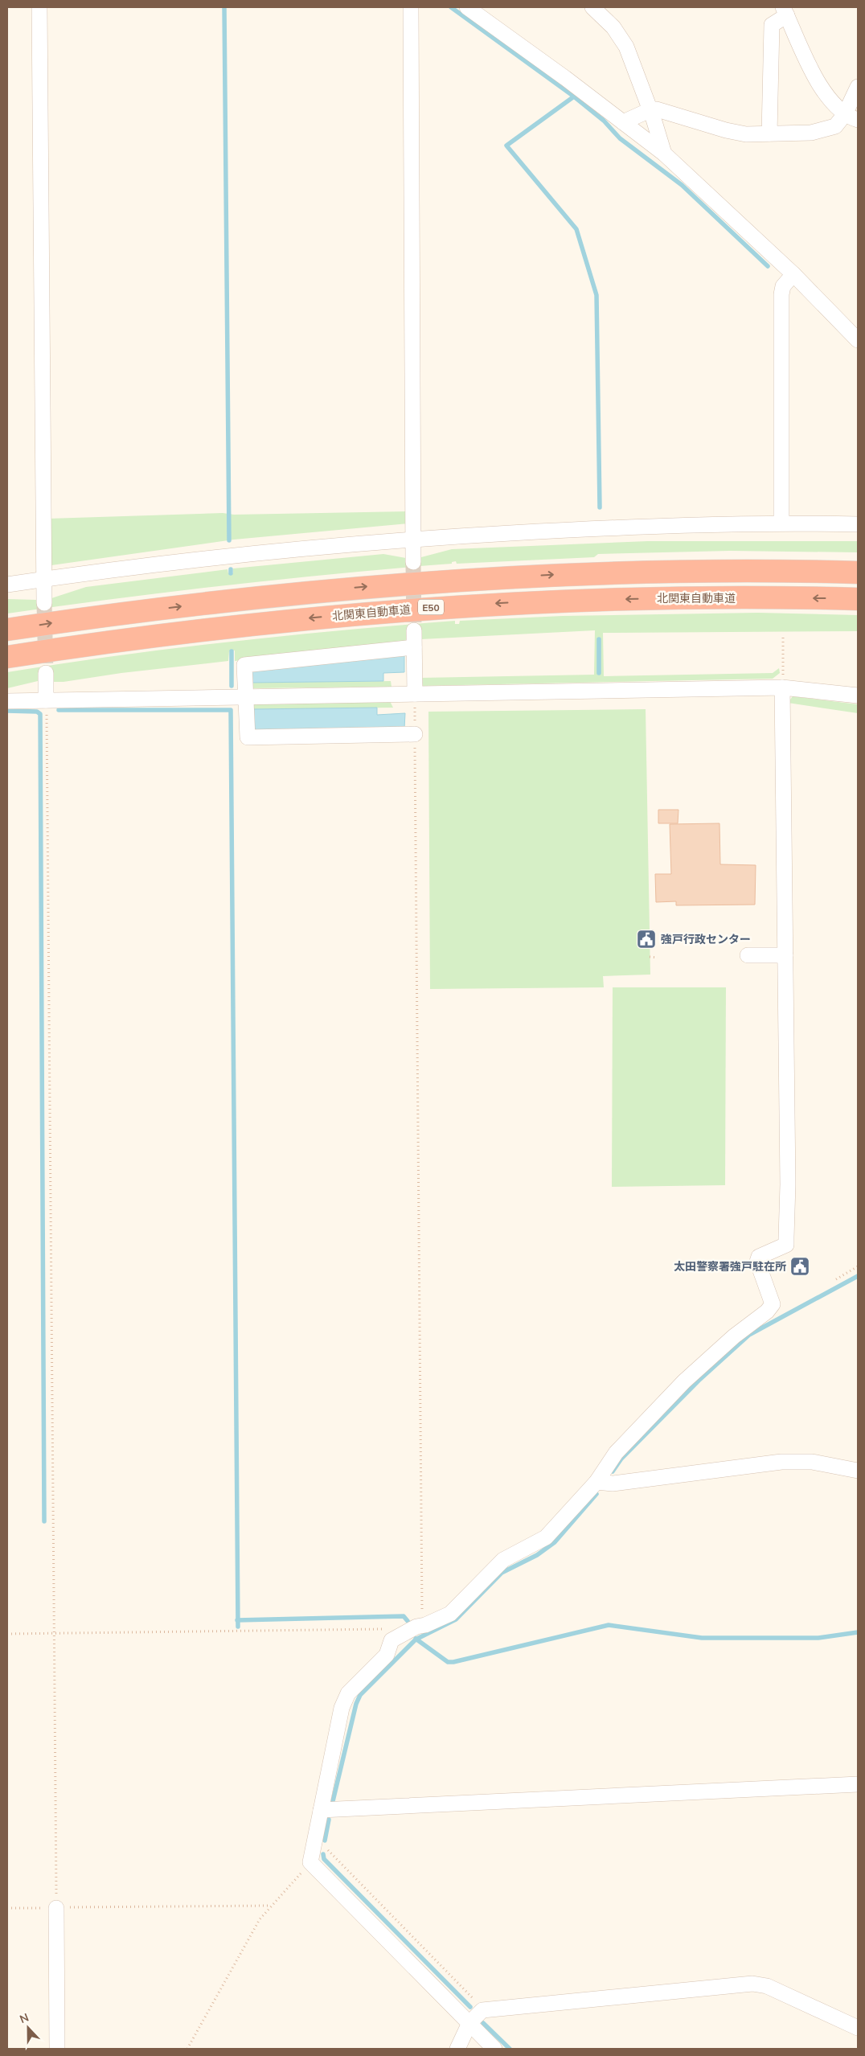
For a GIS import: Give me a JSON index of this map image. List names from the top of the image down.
{
  "streets": {
    "highway": ["北関東自動車道", "E50"]
  },
  "places": {
    "public building": ["強戸行政センター", "太田警察署強戸駐在所"]
  },
  "north": "top"
}
